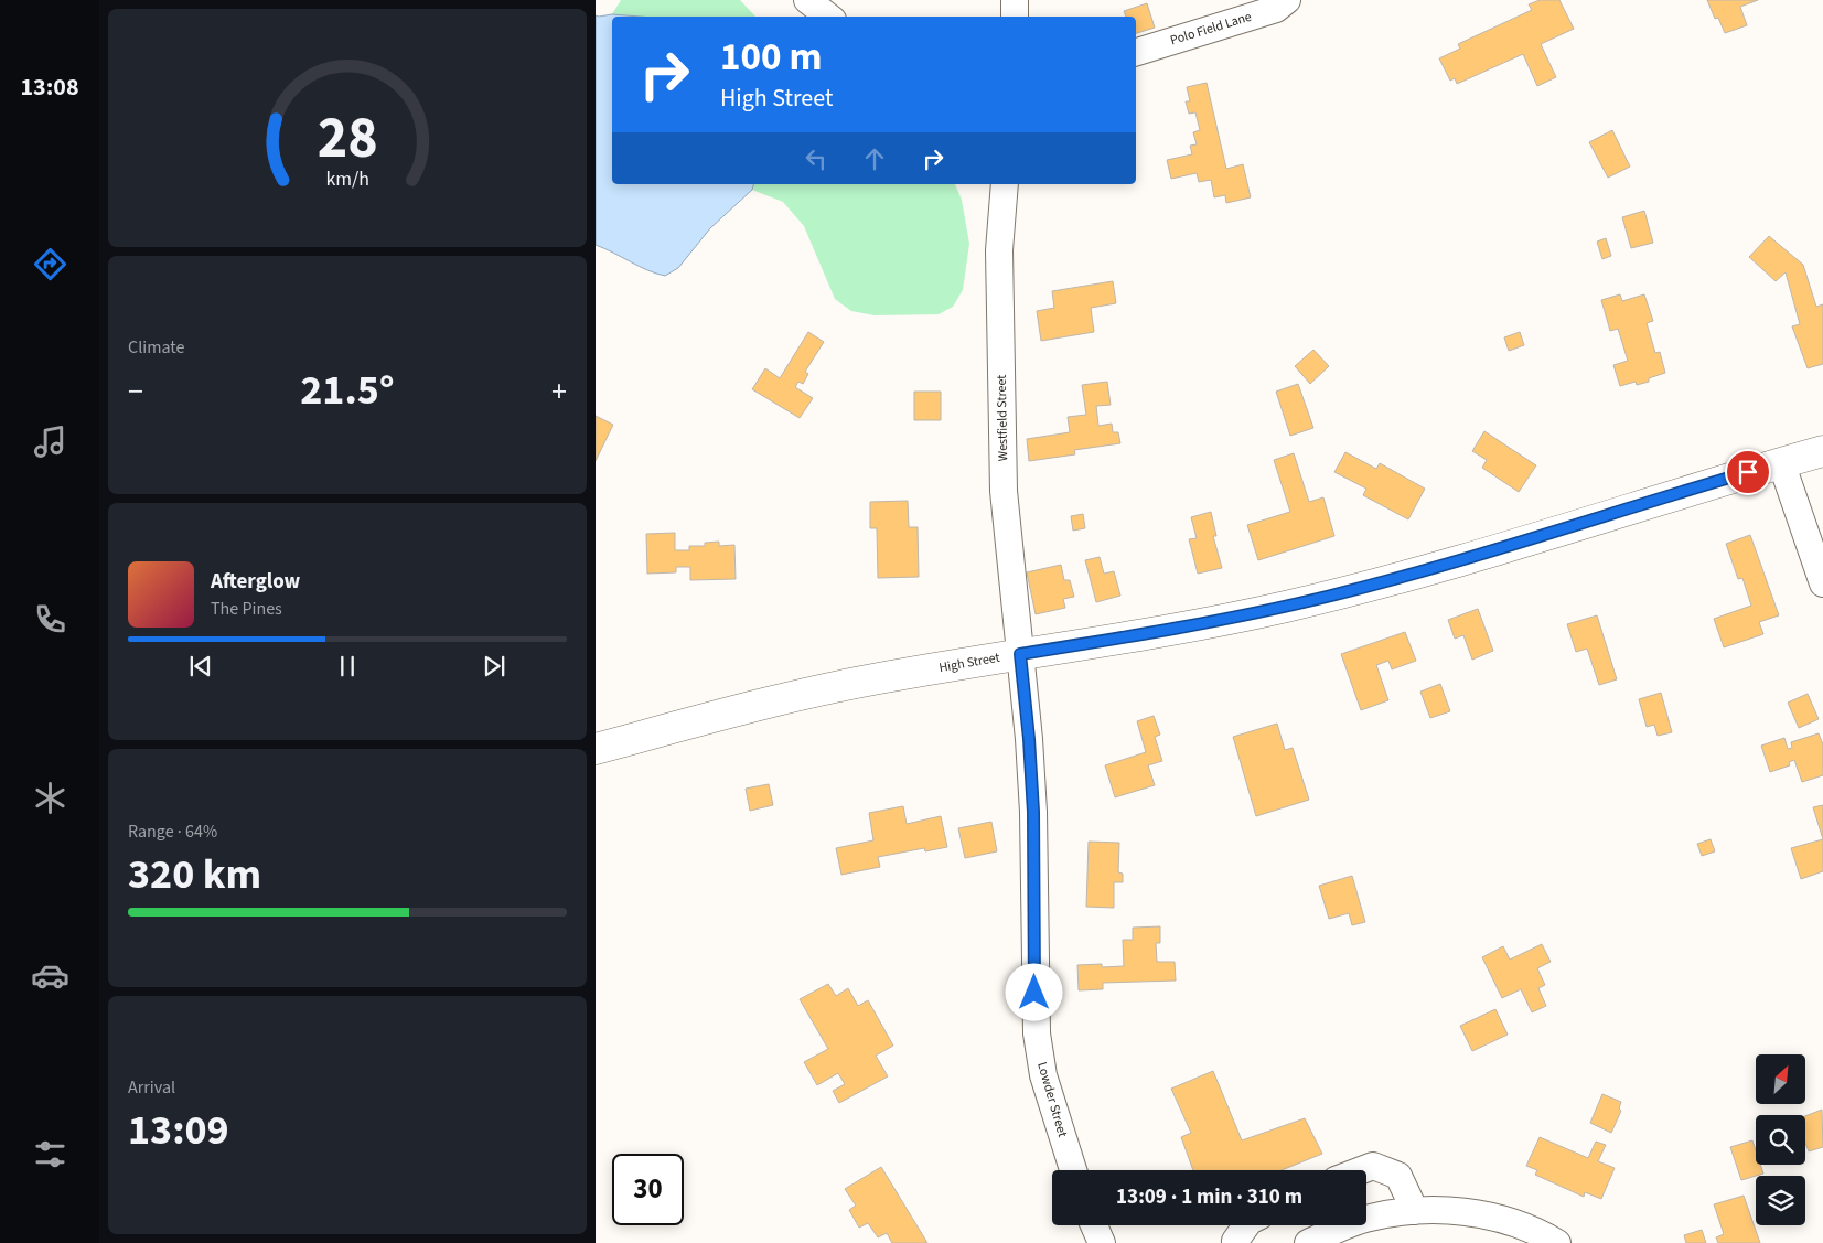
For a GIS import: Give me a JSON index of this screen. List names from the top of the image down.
{
  "streets": {
    "main road": ["High Street"],
    "street": ["Polo Field Lane", "Westfield Street", "Lowder Street"]
  },
  "crossings": [
    ["Westfield Street", "High Street"],
    ["Westfield Street", "Lowder Street"],
    ["High Street", "Lowder Street"]
  ],
  "north": "top right",
  "page": {
    "tabs": "13:08",
    "turn": ["100 m", "High Street"],
    "tile": [
      "Climate",
      ["Range · 64%", "320 km"],
      ["Arrival", "13:09"]
    ],
    "heat": ["−", "21.5°", "+"],
    "song": ["Afterglow", "The Pines"],
    "limit": "30",
    "trip": "13:09 · 1 min · 310 m",
    "gauge": ["28", "km/h"]
  }
}
